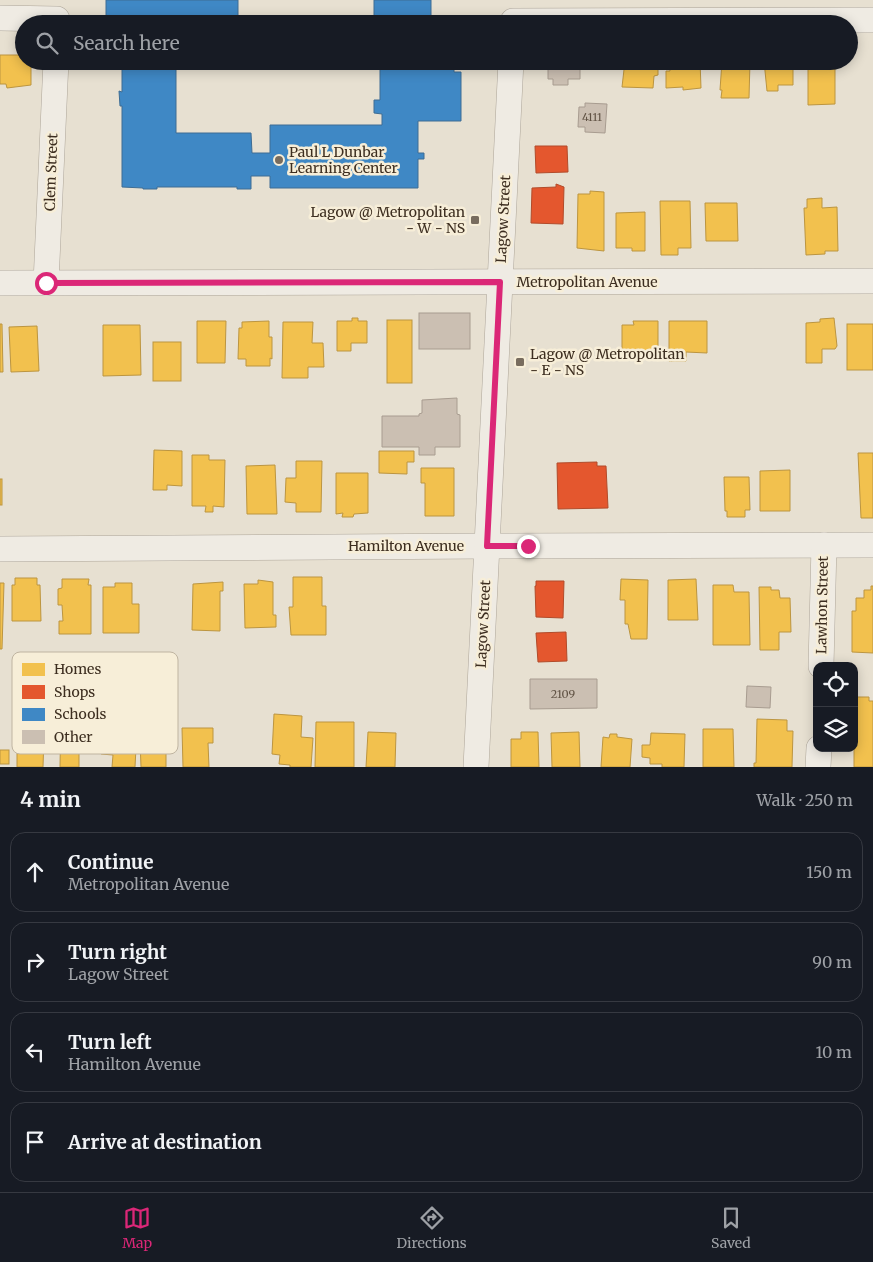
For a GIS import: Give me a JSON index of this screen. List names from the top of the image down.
{
  "streets": {
    "street": [
      "Clem Street",
      "Lagow Street",
      "Metropolitan Avenue",
      "Hamilton Avenue",
      "Lawhon Street"
    ]
  },
  "crossings": [
    ["Clem Street", "Metropolitan Avenue"],
    ["Lagow Street", "Metropolitan Avenue"],
    ["Lagow Street", "Hamilton Avenue"],
    ["Hamilton Avenue", "Lawhon Street"]
  ],
  "places": {
    "other": ["Paul L Dunbar Learning Center"],
    "transit": ["Lagow @ Metropolitan - W - NS", "Lagow @ Metropolitan - E - NS"]
  },
  "house_numbers": ["4111", "2109"],
  "legend": [
    "Homes",
    "Shops",
    "Schools",
    "Other"
  ],
  "page": {
    "search": "Search here",
    "heading": ["4 min", "Walk · 250 m"],
    "list": [
      ["Continue", "Metropolitan Avenue", "150 m"],
      ["Turn right", "Lagow Street", "90 m"],
      ["Turn left", "Hamilton Avenue", "10 m"],
      "Arrive at destination"
    ],
    "nav": ["Map", "Directions", "Saved"]
  }
}
